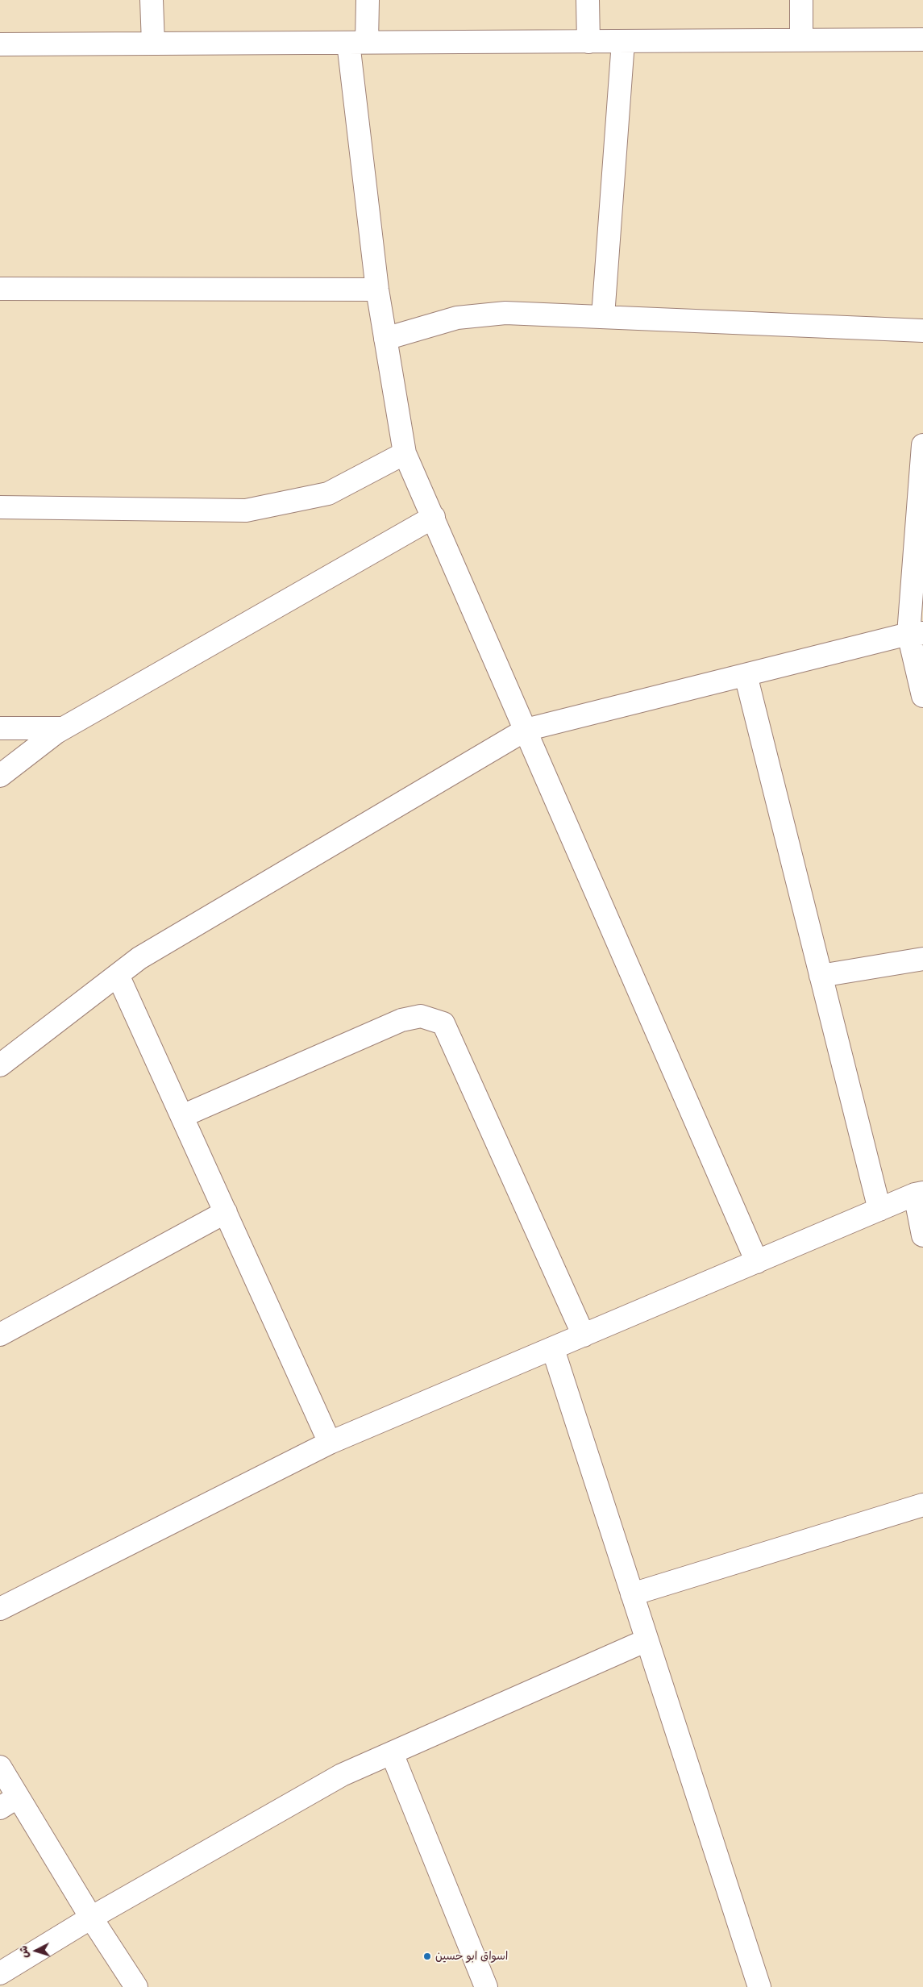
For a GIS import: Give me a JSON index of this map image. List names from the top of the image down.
{
  "places": ["اسواق ابو حسين"],
  "north": "left"
}
